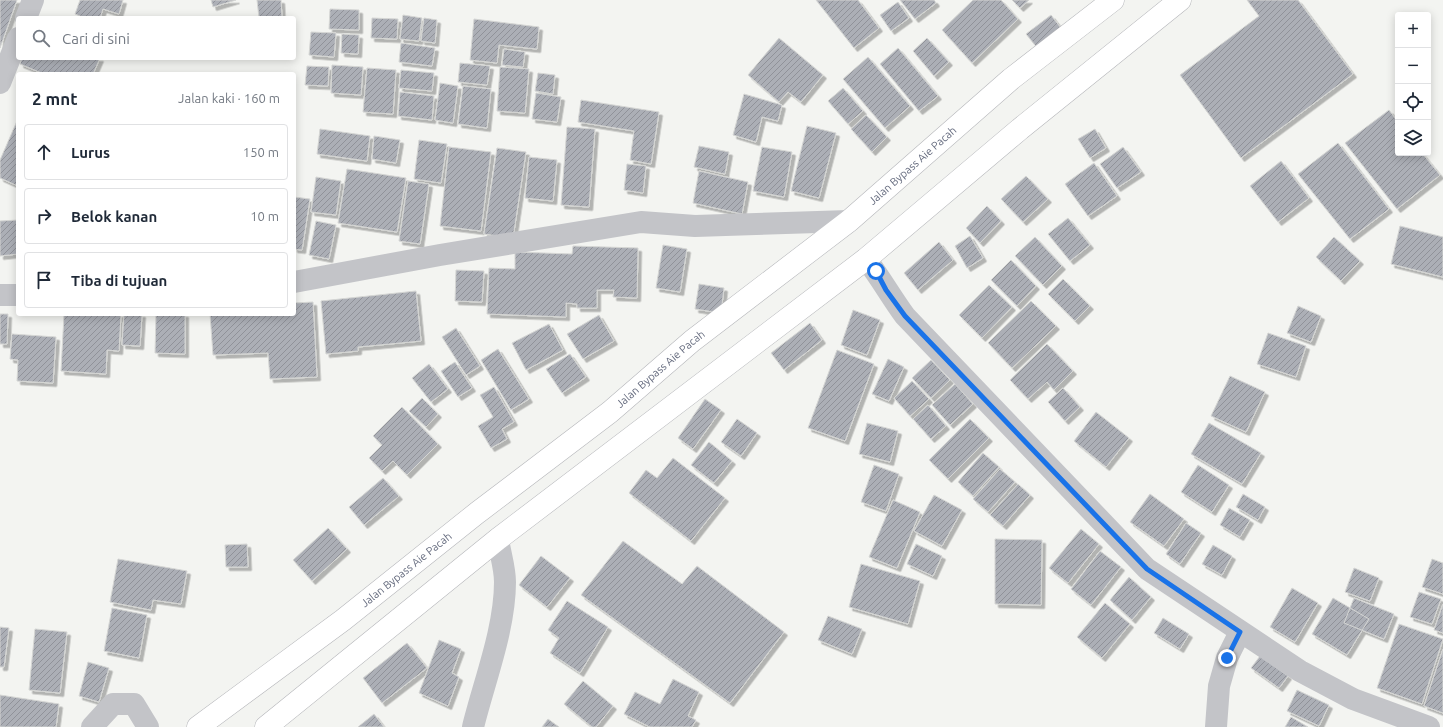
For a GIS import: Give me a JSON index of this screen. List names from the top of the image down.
{
  "streets": {
    "highway": ["Jalan Bypass Aie Pacah"]
  },
  "page": {
    "map_buttons": ["+", "−"],
    "search": "Cari di sini",
    "heading": ["2 mnt", "Jalan kaki · 160 m"],
    "list": [
      ["Lurus", "150 m"],
      ["Belok kanan", "10 m"],
      "Tiba di tujuan"
    ]
  }
}
